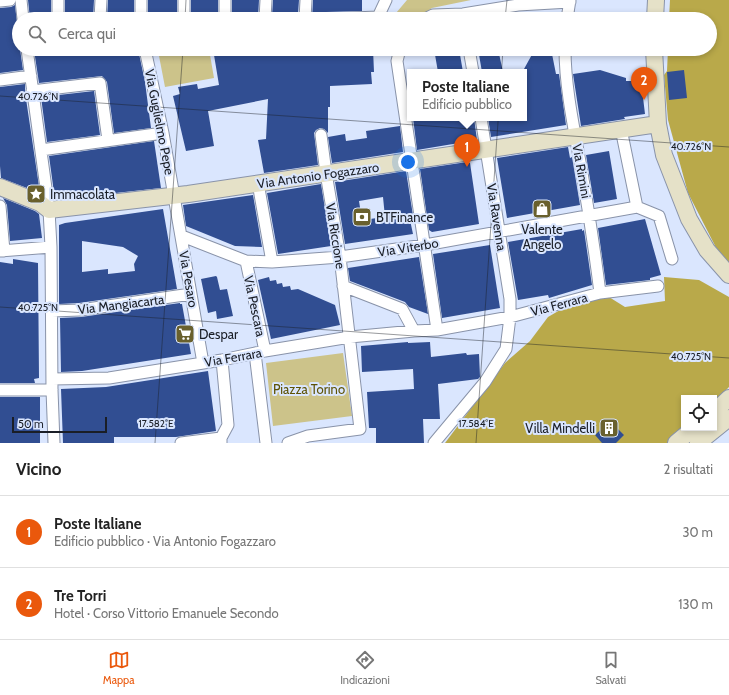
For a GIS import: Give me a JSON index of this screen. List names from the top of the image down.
{
  "streets": {
    "street": [
      "Via Guglielmo Pepe",
      "Via Rimini",
      "Via Antonio Fogazzaro",
      "Via Ravenna",
      "Via Riccione",
      "Via Viterbo",
      "Via Pesaro",
      "Via Mangiacarta",
      "Via Ferrara",
      "Via Pescara"
    ]
  },
  "crossings": [
    ["Via Guglielmo Pepe", "Via Antonio Fogazzaro"],
    ["Via Guglielmo Pepe", "Via Pesaro"],
    ["Via Rimini", "Via Antonio Fogazzaro"],
    ["Via Rimini", "Via Viterbo"],
    ["Via Rimini", "Via Ferrara"],
    ["Via Antonio Fogazzaro", "Via Ravenna"],
    ["Via Antonio Fogazzaro", "Via Riccione"],
    ["Via Antonio Fogazzaro", "Via Pesaro"],
    ["Via Ravenna", "Via Viterbo"],
    ["Via Ravenna", "Via Ferrara"],
    ["Via Riccione", "Via Viterbo"],
    ["Via Riccione", "Via Ferrara"],
    ["Via Viterbo", "Via Pesaro"],
    ["Via Viterbo", "Via Pescara"],
    ["Via Pesaro", "Via Mangiacarta"],
    ["Via Pesaro", "Via Ferrara"],
    ["Via Ferrara", "Via Pescara"]
  ],
  "parks": ["Piazza Torino"],
  "places": {
    "place": ["Immacolata"],
    "shop": ["Valente Angelo"],
    "bank": ["BTFinance"],
    "supermarket": ["Despar"],
    "building": ["Villa Mindelli"]
  },
  "scale_bar": "50 m",
  "page": {
    "search": "Cerca qui",
    "pins": ["2", "1"],
    "popup": ["Poste Italiane", "Edificio pubblico"],
    "scale": "50 m",
    "heading": ["Vicino", "2 risultati"],
    "list": [
      {
        "mark": "1",
        "name": "Poste Italiane",
        "note": "Edificio pubblico · Via Antonio Fogazzaro",
        "value": "30 m"
      },
      {
        "mark": "2",
        "name": "Tre Torri",
        "note": "Hotel · Corso Vittorio Emanuele Secondo",
        "value": "130 m"
      }
    ],
    "nav": ["Mappa", "Indicazioni", "Salvati"]
  },
  "coordinates": [
    "40.726°N",
    "40.725°N",
    "17.582°E",
    "17.584°E"
  ]
}
